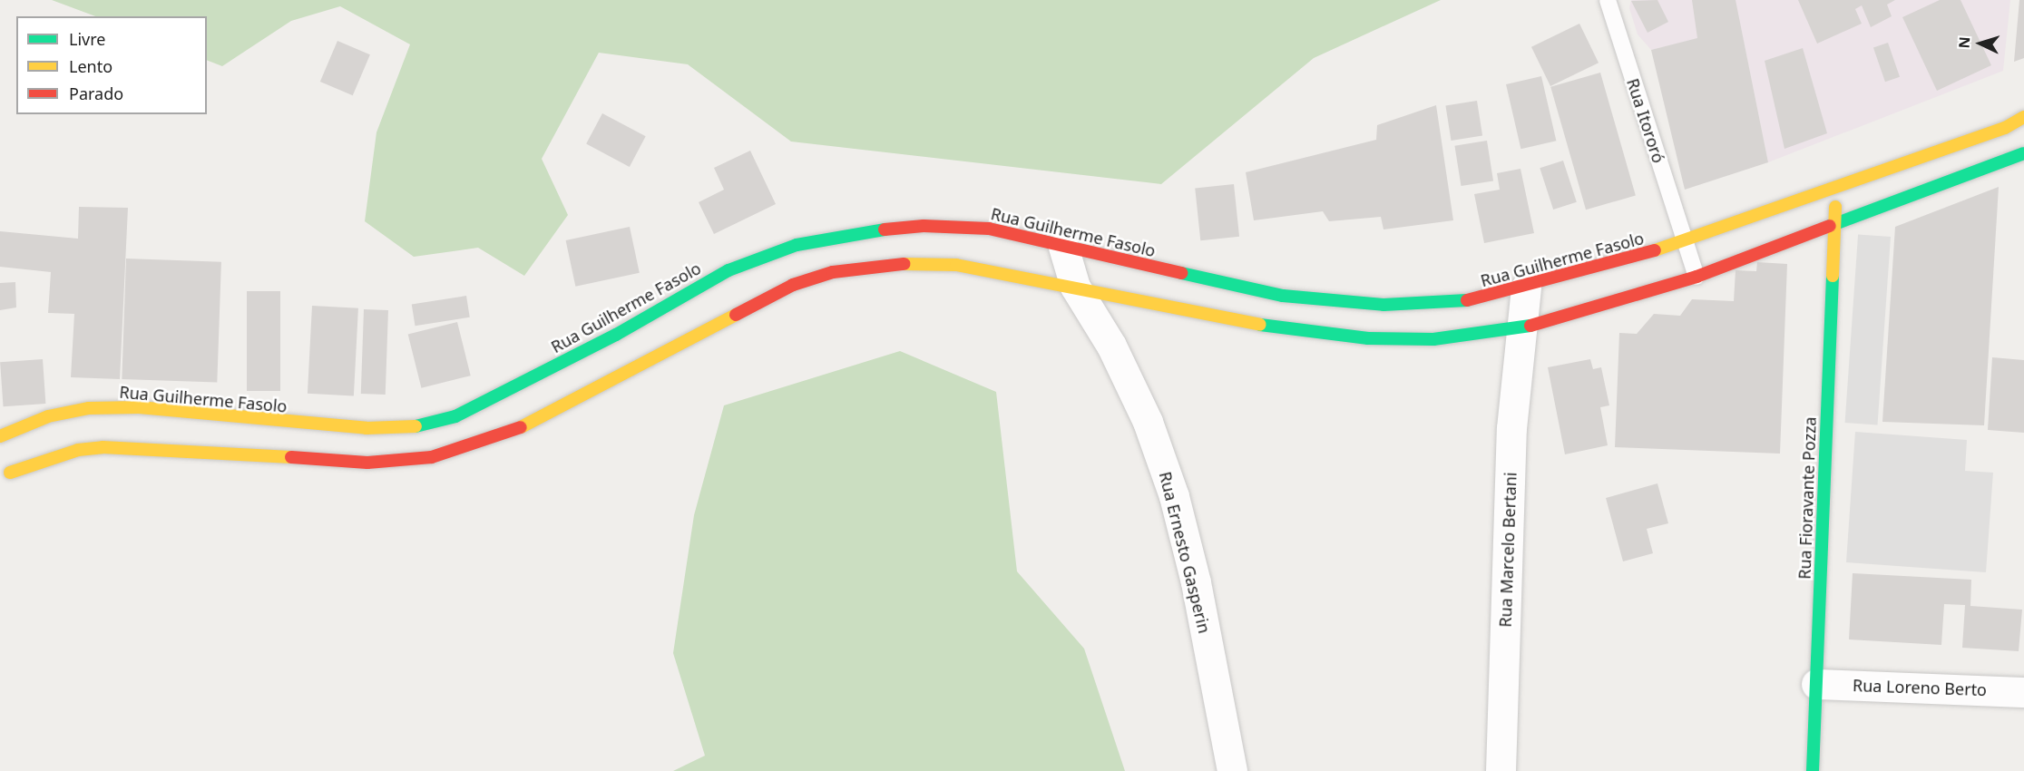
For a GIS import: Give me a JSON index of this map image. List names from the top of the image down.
{
  "streets": {
    "main road": ["Rua Guilherme Fasolo", "Rua Fioravante Pozza"],
    "street": ["Rua Marcelo Bertani", "Rua Ernesto Gasperin", "Rua Loreno Berto"],
    "lane": ["Rua Itororó"]
  },
  "crossings": [
    ["Rua Itororó", "Rua Guilherme Fasolo"],
    ["Rua Guilherme Fasolo", "Rua Fioravante Pozza"],
    ["Rua Guilherme Fasolo", "Rua Marcelo Bertani"],
    ["Rua Guilherme Fasolo", "Rua Ernesto Gasperin"],
    ["Rua Fioravante Pozza", "Rua Loreno Berto"]
  ],
  "legend": ["Livre", "Lento", "Parado"],
  "north": "left"
}
